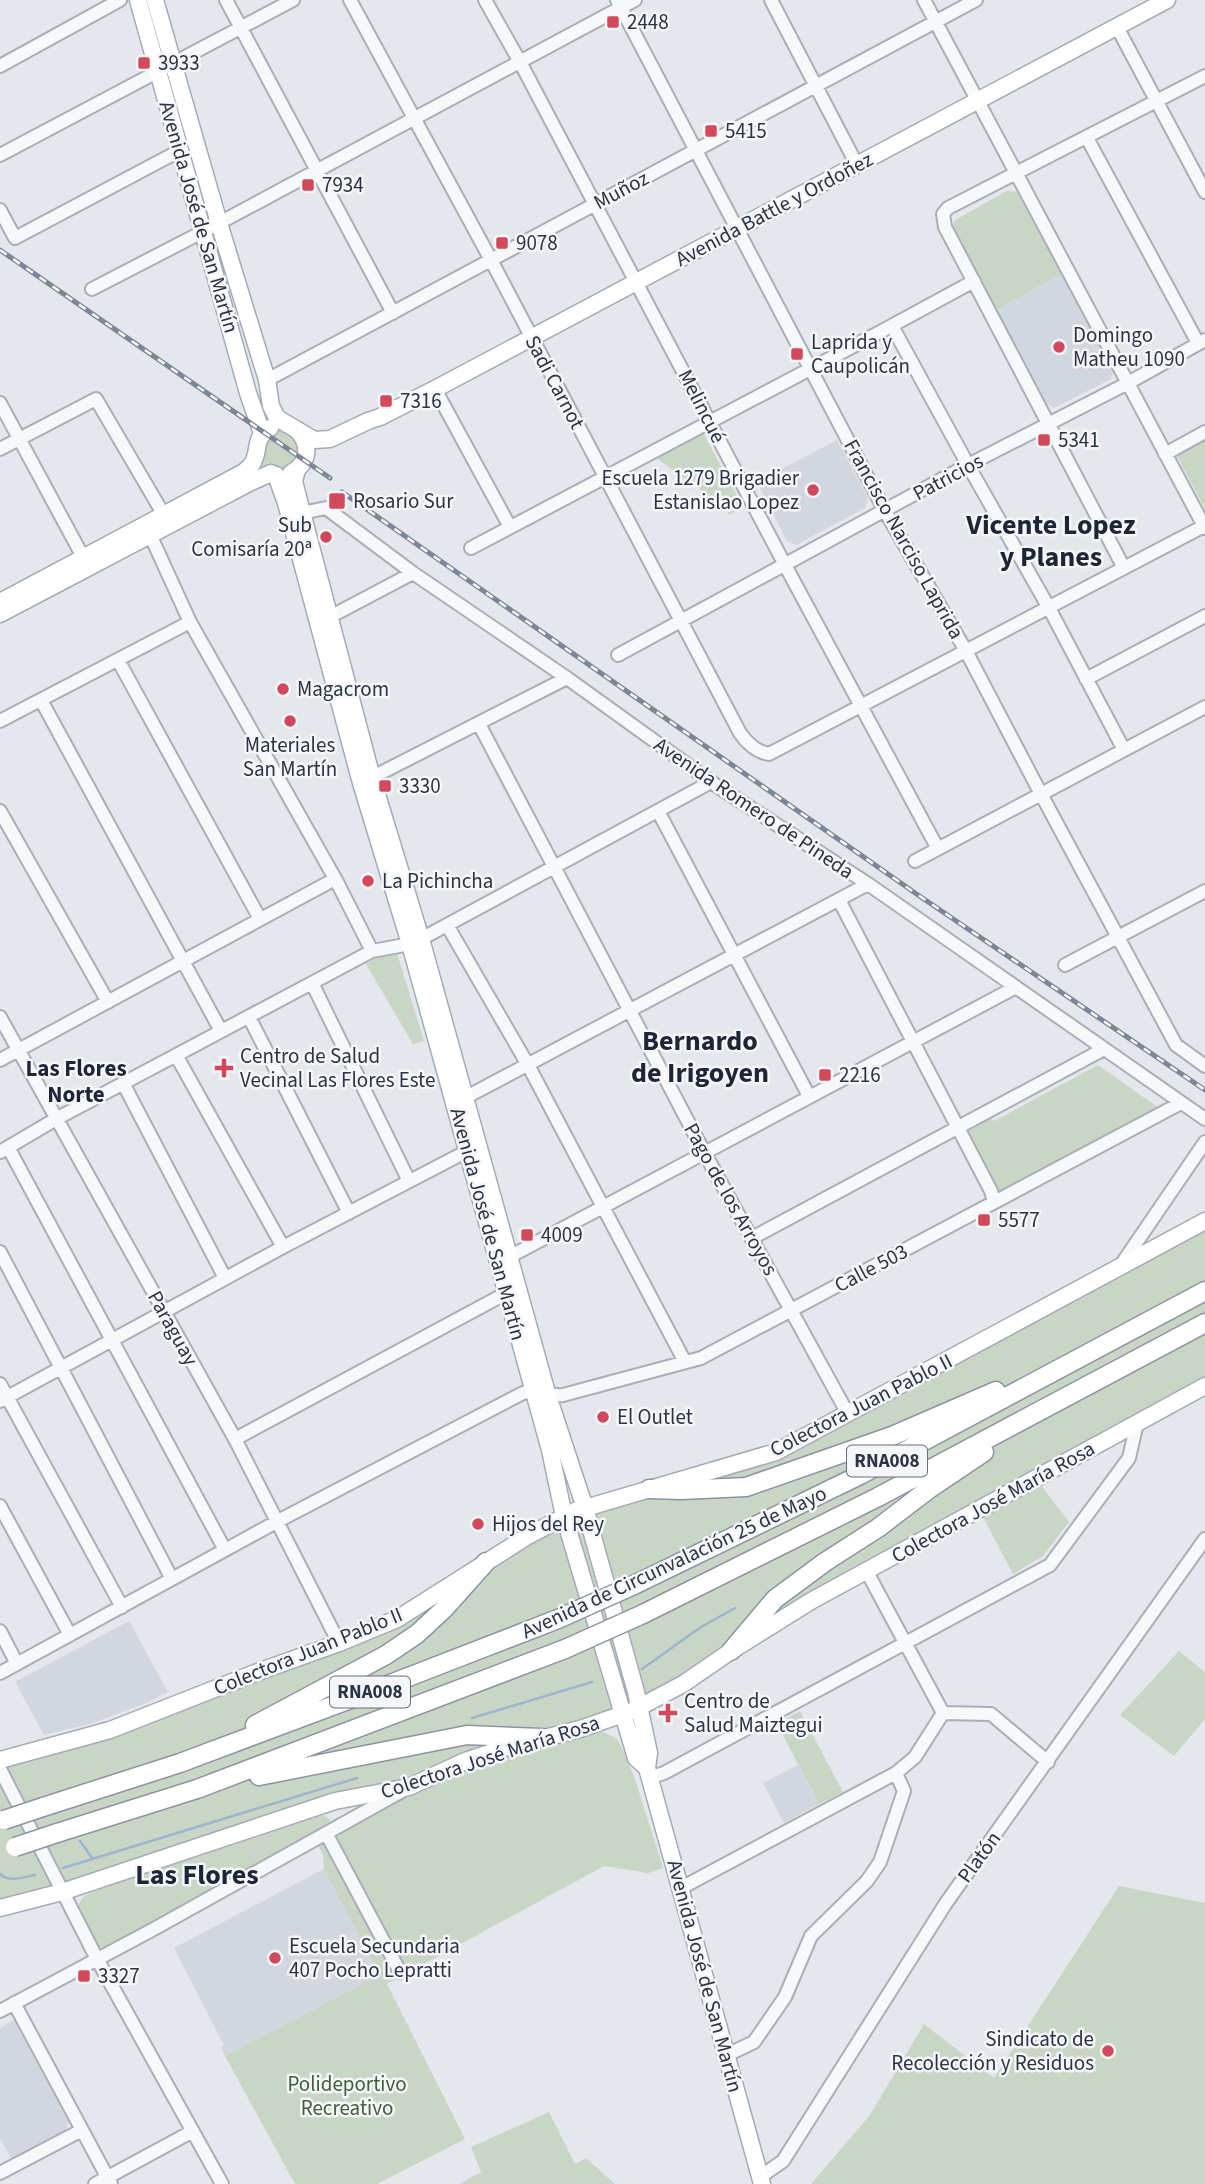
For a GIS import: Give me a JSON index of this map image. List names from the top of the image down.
{
  "streets": {
    "highway": ["RNA008", "Avenida de Circunvalación 25 de Mayo"],
    "main road": [
      "Avenida Battle y Ordoñez",
      "Avenida José de San Martín",
      "Colectora Juan Pablo II",
      "Colectora José María Rosa"
    ],
    "street": [
      "Muñoz",
      "Sadi Carnot",
      "Melincué",
      "Patricios",
      "Francisco Narciso Laprida",
      "Avenida Romero de Pineda",
      "Pago de los Arroyos",
      "Calle 503",
      "Paraguay",
      "Platón"
    ]
  },
  "crossings": [
    ["Muñoz", "Avenida José de San Martín"],
    ["Muñoz", "Sadi Carnot"],
    ["Muñoz", "Melincué"],
    ["Muñoz", "Francisco Narciso Laprida"],
    ["Avenida Battle y Ordoñez", "Avenida José de San Martín"],
    ["Avenida Battle y Ordoñez", "Sadi Carnot"],
    ["Avenida Battle y Ordoñez", "Melincué"],
    ["Avenida Battle y Ordoñez", "Francisco Narciso Laprida"],
    ["Avenida José de San Martín", "Avenida Romero de Pineda"],
    ["Avenida José de San Martín", "Calle 503"],
    ["Avenida José de San Martín", "Colectora Juan Pablo II"],
    ["Avenida José de San Martín", "Colectora José María Rosa"],
    ["Avenida José de San Martín", "Platón"],
    ["Sadi Carnot", "Melincué"],
    ["Sadi Carnot", "Patricios"],
    ["Melincué", "Patricios"],
    ["Patricios", "Francisco Narciso Laprida"],
    ["Avenida Romero de Pineda", "Calle 503"],
    ["Pago de los Arroyos", "Calle 503"],
    ["Pago de los Arroyos", "Colectora Juan Pablo II"],
    ["Calle 503", "Paraguay"],
    ["Paraguay", "Colectora Juan Pablo II"],
    ["Colectora Juan Pablo II", "RNA008"],
    ["RNA008", "Avenida de Circunvalación 25 de Mayo"]
  ],
  "districts": [
    "Vicente Lopez y Planes",
    "Bernardo de Irigoyen",
    "Las Flores Norte",
    "Las Flores"
  ],
  "parks": ["Polideportivo Recreativo"],
  "places": {
    "transit": [
      "2448",
      "3933",
      "5415",
      "7934",
      "9078",
      "Laprida y Caupolicán",
      "7316",
      "5341",
      "Rosario Sur",
      "3330",
      "2216",
      "5577",
      "4009",
      "3327"
    ],
    "other": [
      "Domingo Matheu 1090",
      "Escuela 1279 Brigadier Estanislao Lopez",
      "Sub Comisaría 20ª",
      "Magacrom",
      "Materiales San Martín",
      "La Pichincha",
      "El Outlet",
      "Hijos del Rey",
      "Escuela Secundaria 407 Pocho Lepratti",
      "Sindicato de Recolección y Residuos"
    ],
    "health": ["Centro de Salud Vecinal Las Flores Este", "Centro de Salud Maiztegui"]
  }
}
